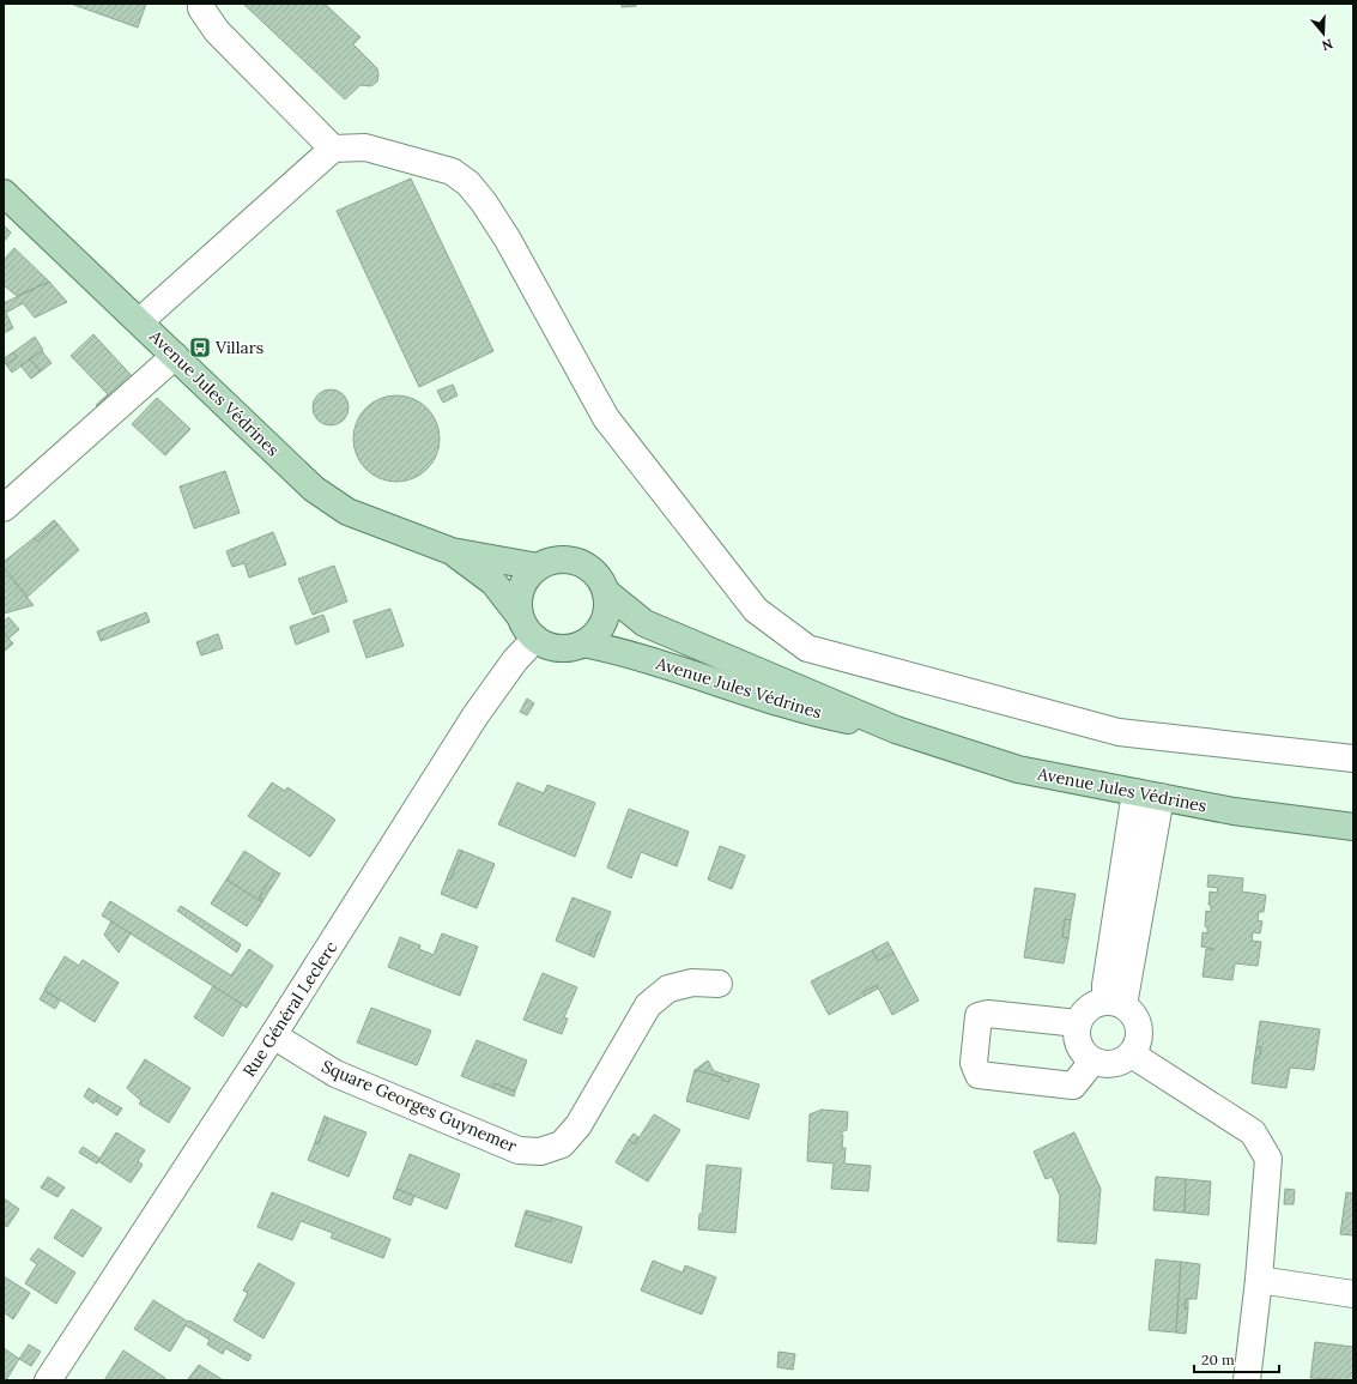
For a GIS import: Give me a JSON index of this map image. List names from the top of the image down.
{
  "streets": {
    "main road": ["Avenue Jules Védrines"],
    "street": ["Rue Général Leclerc", "Square Georges Guynemer"]
  },
  "crossings": [
    ["Avenue Jules Védrines", "Rue Général Leclerc"],
    ["Rue Général Leclerc", "Square Georges Guynemer"]
  ],
  "places": {
    "bus stop": ["Villars"]
  },
  "scale_bar": "20 m",
  "north": "bottom"
}
